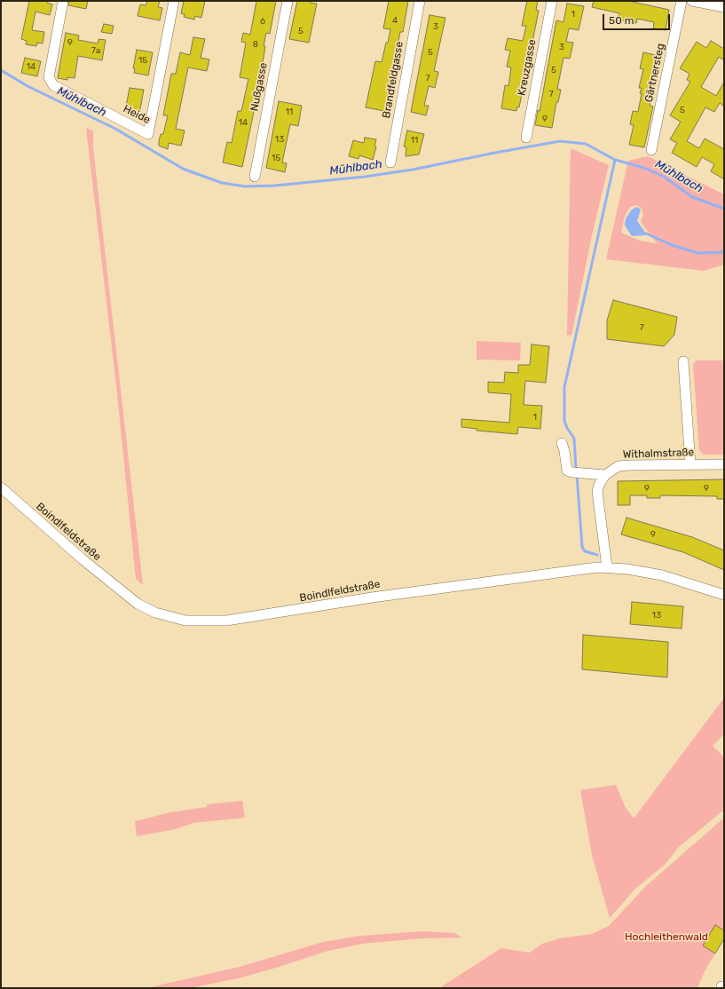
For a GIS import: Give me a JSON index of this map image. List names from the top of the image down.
{
  "streets": {
    "street": [
      "Kreuzgasse",
      "Gärtnersteg",
      "Brandfeldgasse",
      "Nußgasse",
      "Heide",
      "Withalmstraße",
      "Boindlfeldstraße"
    ]
  },
  "water": ["Mühlbach"],
  "parks": ["Hochleithenwald"],
  "house_numbers": [
    "1",
    "4",
    "6",
    "3",
    "5",
    "9",
    "8",
    "3",
    "7a",
    "5",
    "15",
    "14",
    "5",
    "7",
    "7",
    "5",
    "11",
    "9",
    "14",
    "13",
    "11",
    "15",
    "7",
    "1",
    "9",
    "9",
    "9",
    "13"
  ],
  "scale_bar": "50 m"
}
